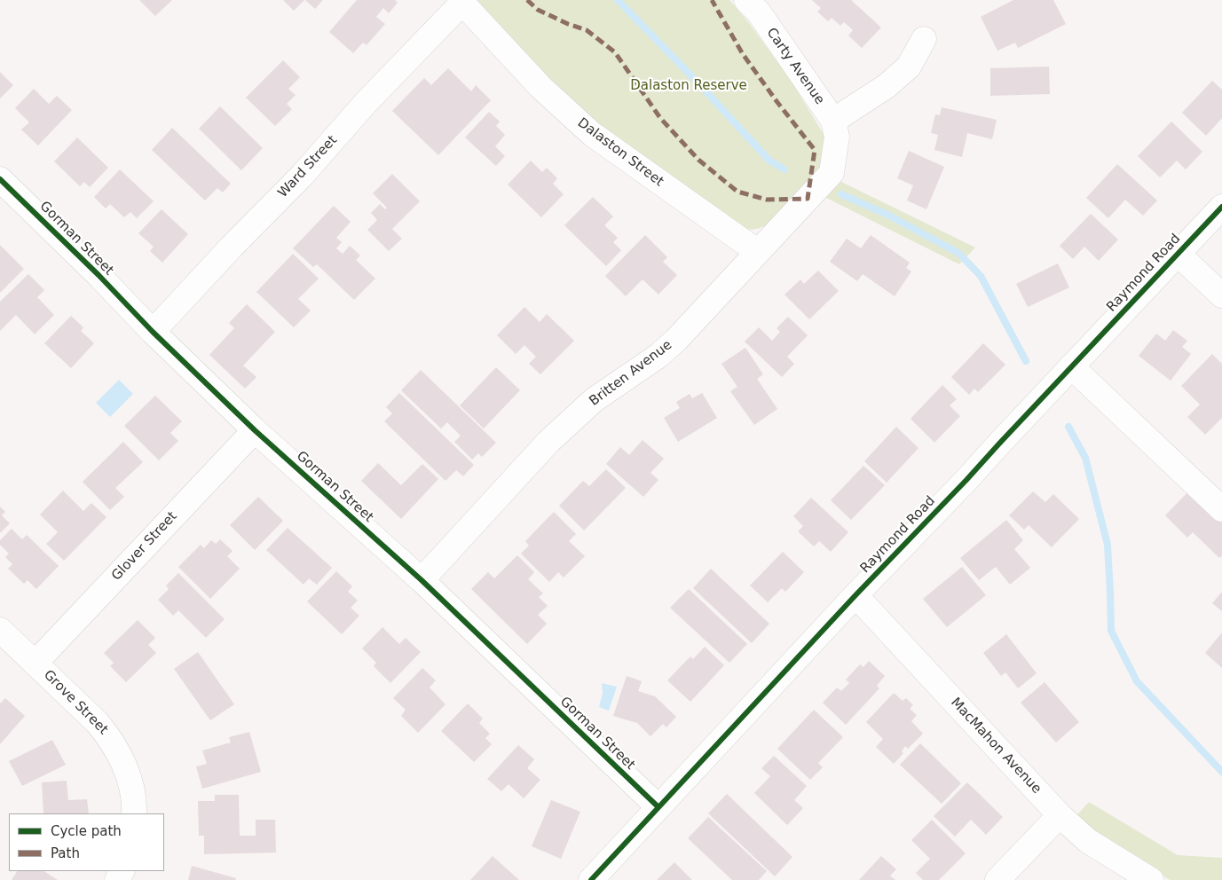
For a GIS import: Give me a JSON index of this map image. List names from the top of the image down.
{
  "streets": {
    "street": [
      "Carty Avenue",
      "Dalaston Street",
      "Ward Street",
      "Gorman Street",
      "Raymond Road",
      "Britten Avenue",
      "Glover Street",
      "Grove Street",
      "MacMahon Avenue"
    ]
  },
  "crossings": [
    ["Carty Avenue", "Britten Avenue"],
    ["Dalaston Street", "Ward Street"],
    ["Dalaston Street", "Britten Avenue"],
    ["Ward Street", "Gorman Street"],
    ["Gorman Street", "Raymond Road"],
    ["Gorman Street", "Britten Avenue"],
    ["Gorman Street", "Glover Street"],
    ["Raymond Road", "MacMahon Avenue"],
    ["Glover Street", "Grove Street"]
  ],
  "parks": ["Dalaston Reserve"],
  "legend": ["Cycle path", "Path"]
}
